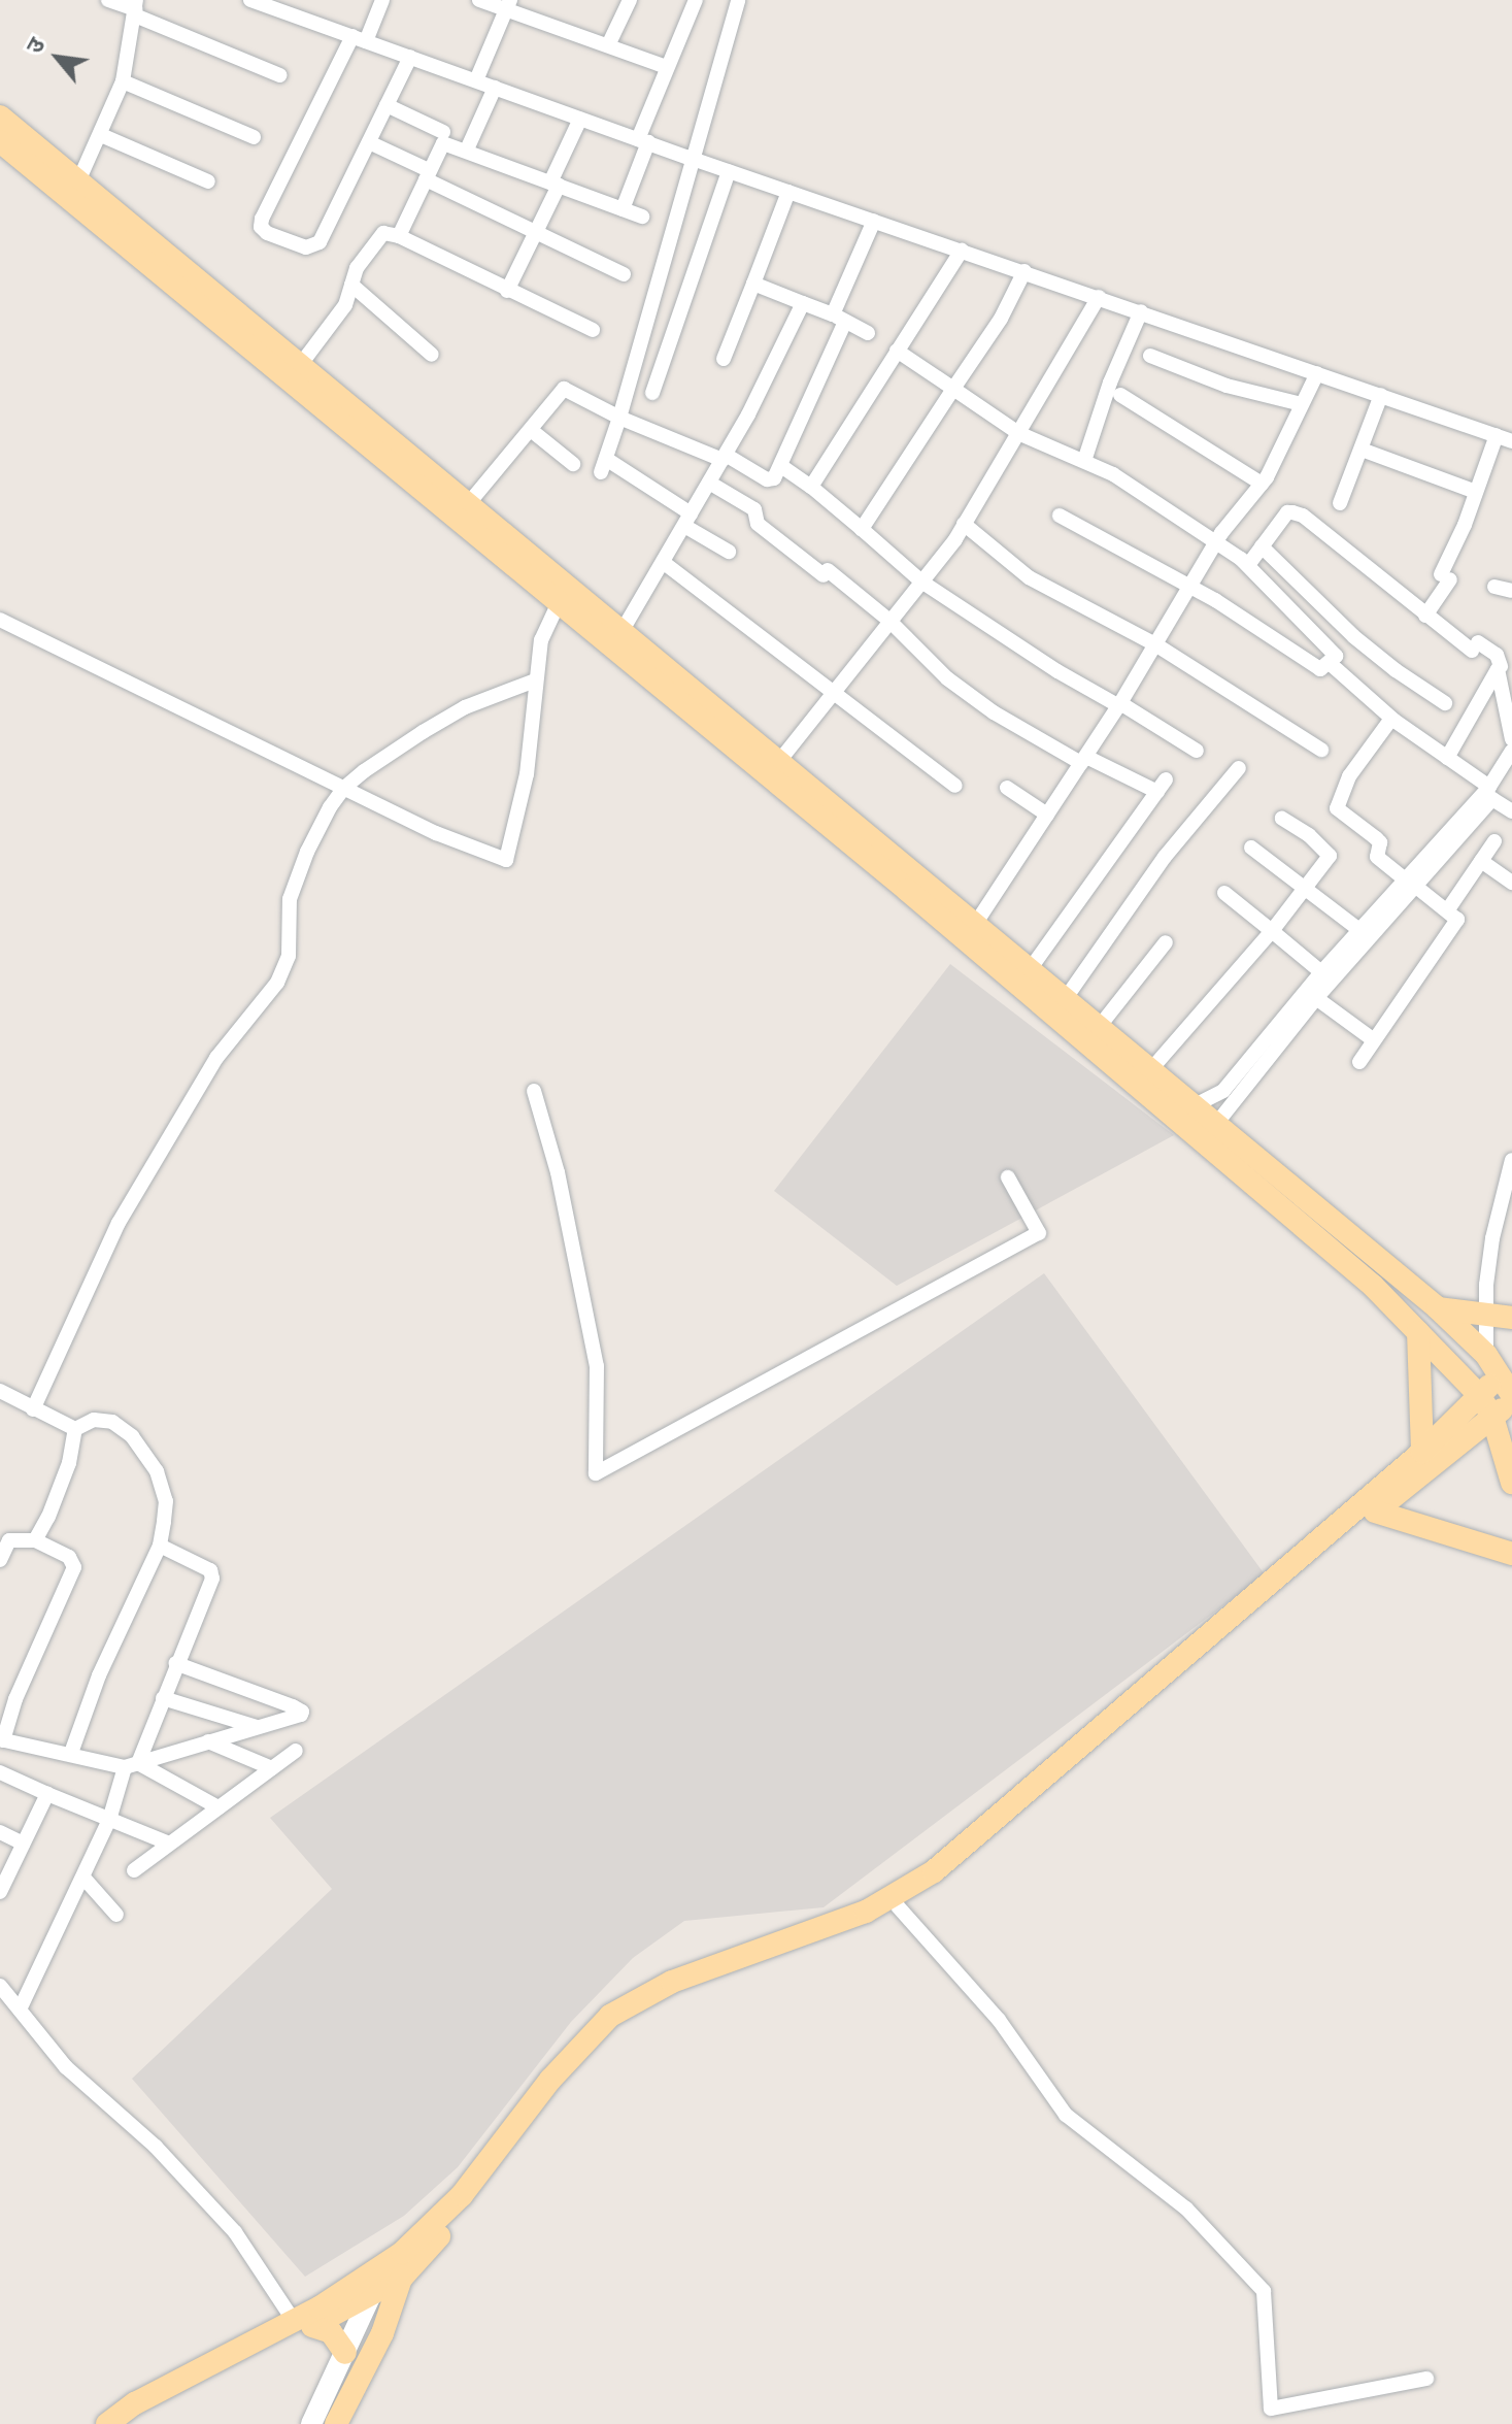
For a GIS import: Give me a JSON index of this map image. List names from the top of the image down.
{
  "north": "top left"
}
